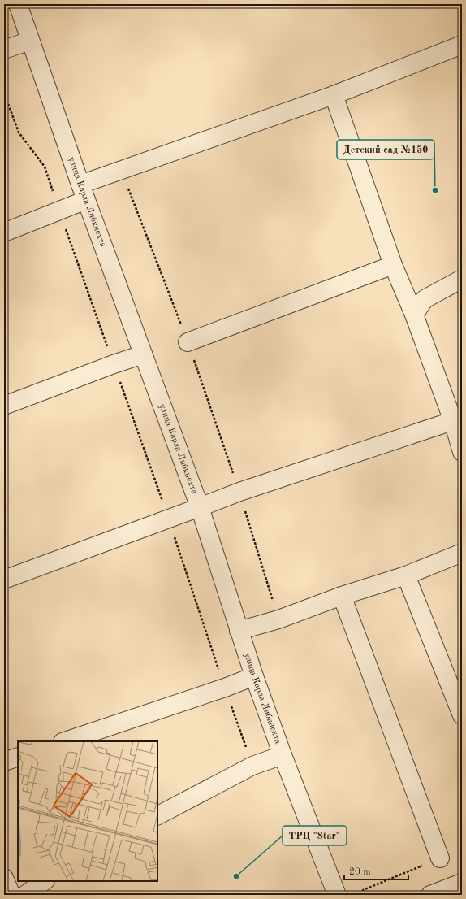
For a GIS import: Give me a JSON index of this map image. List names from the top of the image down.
{
  "streets": {
    "street": ["улица Карла Либкнехта"]
  },
  "places": ["Детский сад №150", "ТРЦ \"Star\""],
  "scale_bar": "20 m"
}
